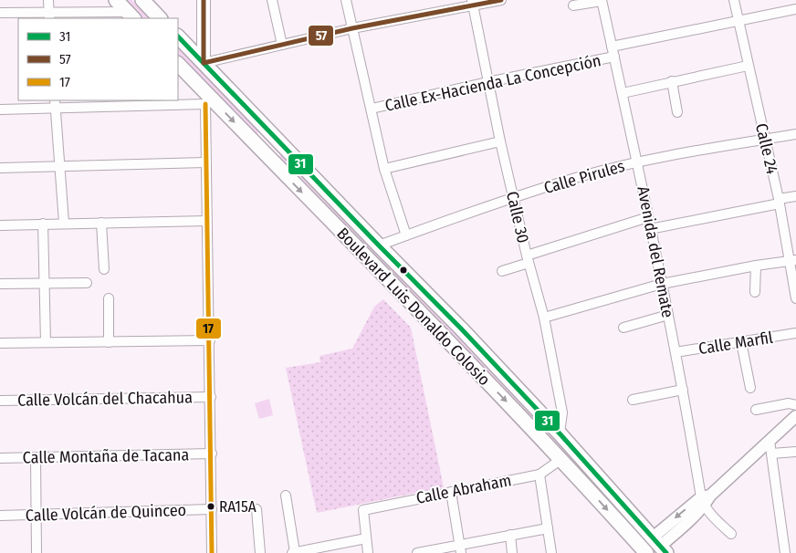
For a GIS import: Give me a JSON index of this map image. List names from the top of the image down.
{
  "streets": {
    "main road": ["Boulevard Luis Donaldo Colosio"],
    "street": [
      "Calle Ex-Hacienda La Concepción",
      "Calle 24",
      "Calle Pirules",
      "Calle 30",
      "Avenida del Remate",
      "Calle Marfil",
      "Calle Volcán del Chacahua",
      "Calle Montaña de Tacana",
      "Calle Abraham",
      "Calle Volcán de Quinceo"
    ]
  },
  "crossings": [
    ["Calle Ex-Hacienda La Concepción", "Calle 24"],
    ["Calle Ex-Hacienda La Concepción", "Calle 30"],
    ["Calle Ex-Hacienda La Concepción", "Avenida del Remate"],
    ["Calle 24", "Calle Pirules"],
    ["Calle Pirules", "Calle 30"],
    ["Calle Pirules", "Avenida del Remate"],
    ["Calle Pirules", "Boulevard Luis Donaldo Colosio"],
    ["Calle 30", "Boulevard Luis Donaldo Colosio"],
    ["Avenida del Remate", "Calle Marfil"],
    ["Boulevard Luis Donaldo Colosio", "Calle Abraham"]
  ],
  "places": ["RA15A"],
  "lines": ["transit line 57", "transit line 31", "transit line 17"],
  "legend": ["31", "57", "17"]
}
